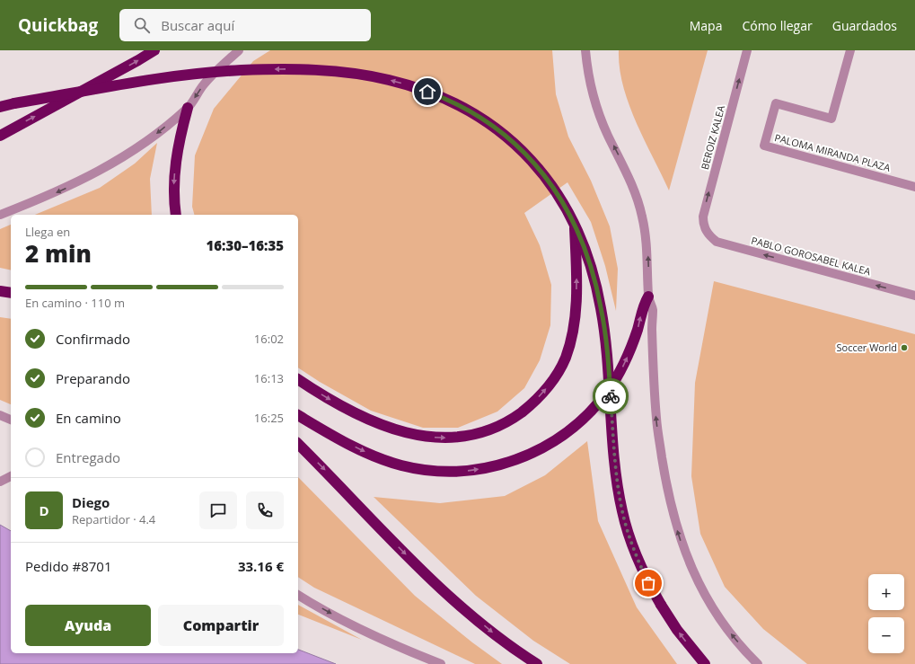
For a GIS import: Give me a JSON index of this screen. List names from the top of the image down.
{
  "streets": {
    "street": ["BEROIZ KALEA", "PALOMA MIRANDA PLAZA", "PABLO GOROSABEL KALEA"]
  },
  "crossings": [
    ["BEROIZ KALEA", "PABLO GOROSABEL KALEA"]
  ],
  "one_way": ["BEROIZ KALEA", "PABLO GOROSABEL KALEA"],
  "places": ["Soccer World"],
  "page": {
    "header": "Quickbag",
    "search": "Buscar aquí",
    "nav": ["Mapa", "Cómo llegar", "Guardados"],
    "heading": ["2 min", "Llega en", "16:30–16:35"],
    "panel": [
      "Diego",
      "Repartidor · 4.4",
      "Pedido #8701",
      "33.16 €"
    ],
    "bar": "En camino · 110 m",
    "list": [
      ["Confirmado", "16:02"],
      ["Preparando", "16:13"],
      ["En camino", "16:25"],
      "Entregado"
    ],
    "round": "D",
    "map_buttons": ["+", "−"],
    "buttons": ["Ayuda", "Compartir"]
  }
}
